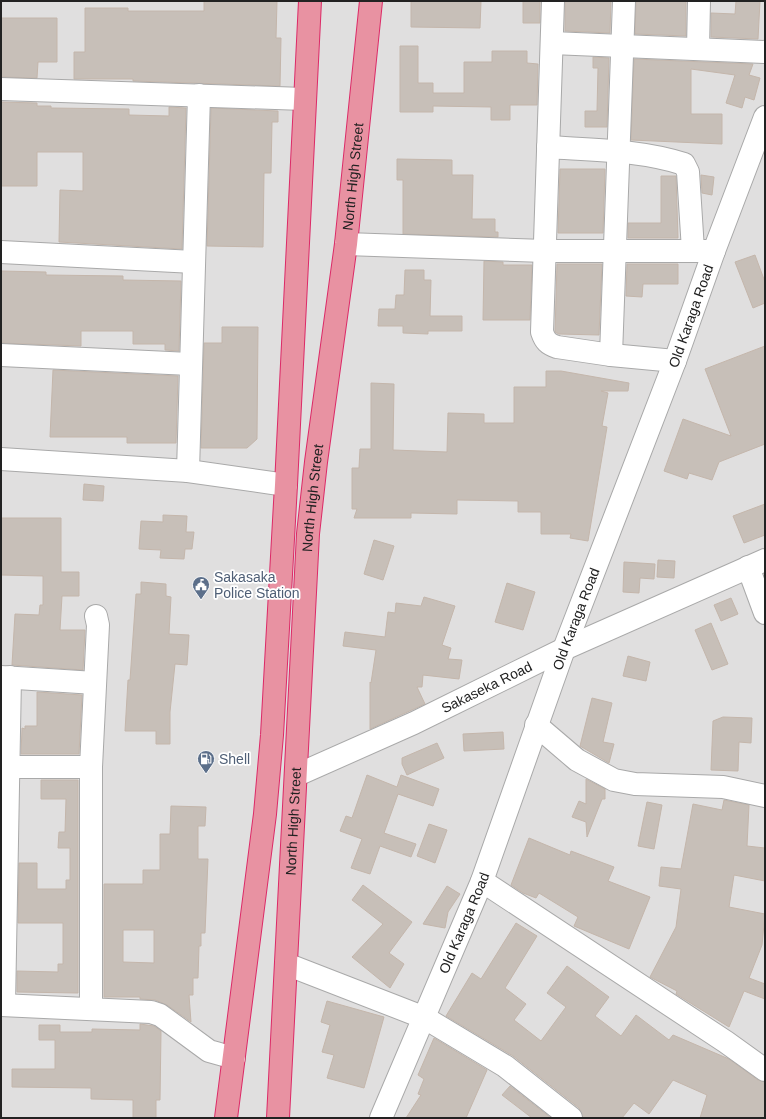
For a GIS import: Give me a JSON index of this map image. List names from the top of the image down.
{
  "streets": {
    "highway": ["North High Street"],
    "street": ["Old Karaga Road", "Sakaseka Road"]
  },
  "crossings": [
    ["North High Street", "Sakaseka Road"],
    ["Old Karaga Road", "Sakaseka Road"]
  ],
  "places": {
    "public building": ["Sakasaka Police Station"],
    "fuel station": ["Shell"]
  }
}
